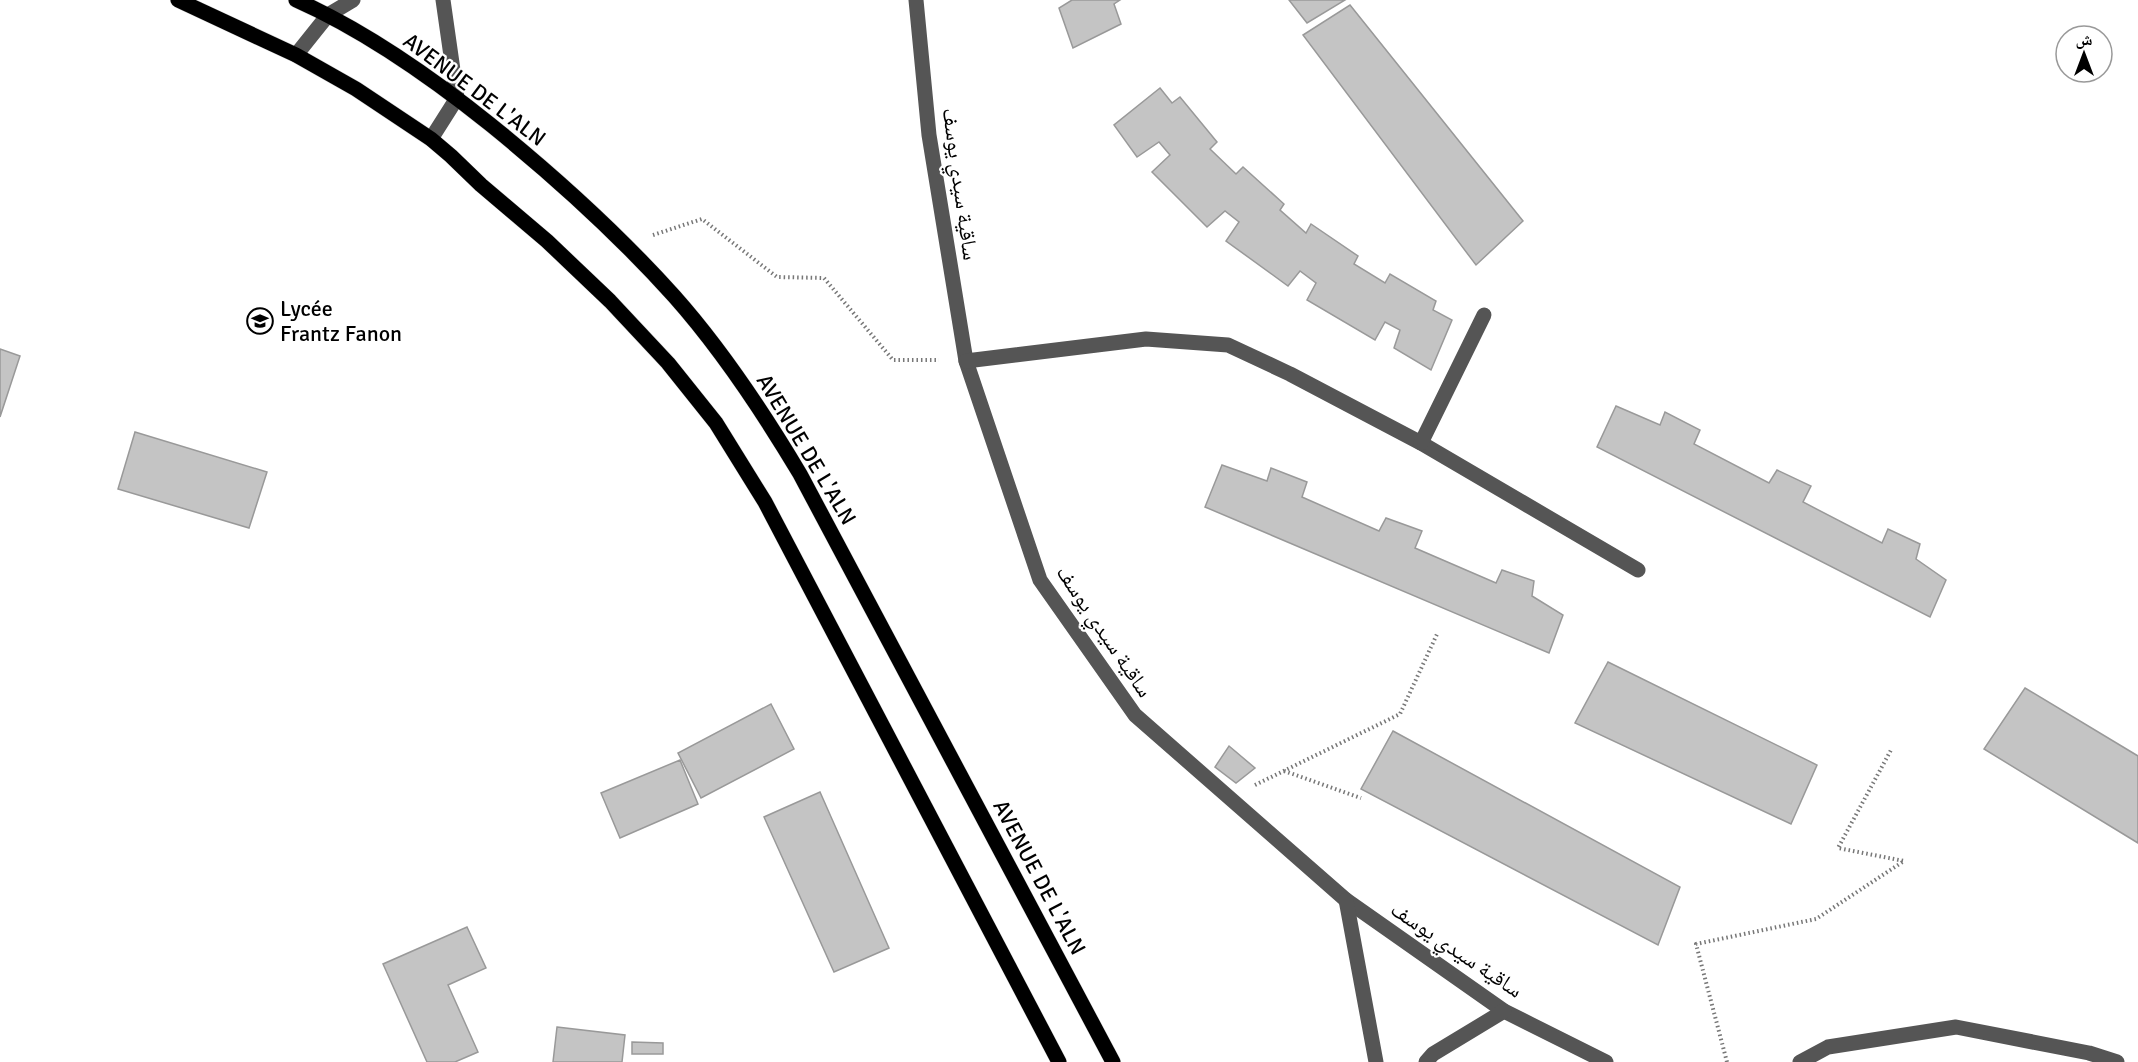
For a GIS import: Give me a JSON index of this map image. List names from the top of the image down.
{
  "streets": {
    "main road": ["AVENUE DE L'ALN"],
    "street": ["ساقية سيدي يوسف"]
  },
  "places": {
    "school or university": ["Lycée Frantz Fanon"]
  },
  "north": "top"
}
